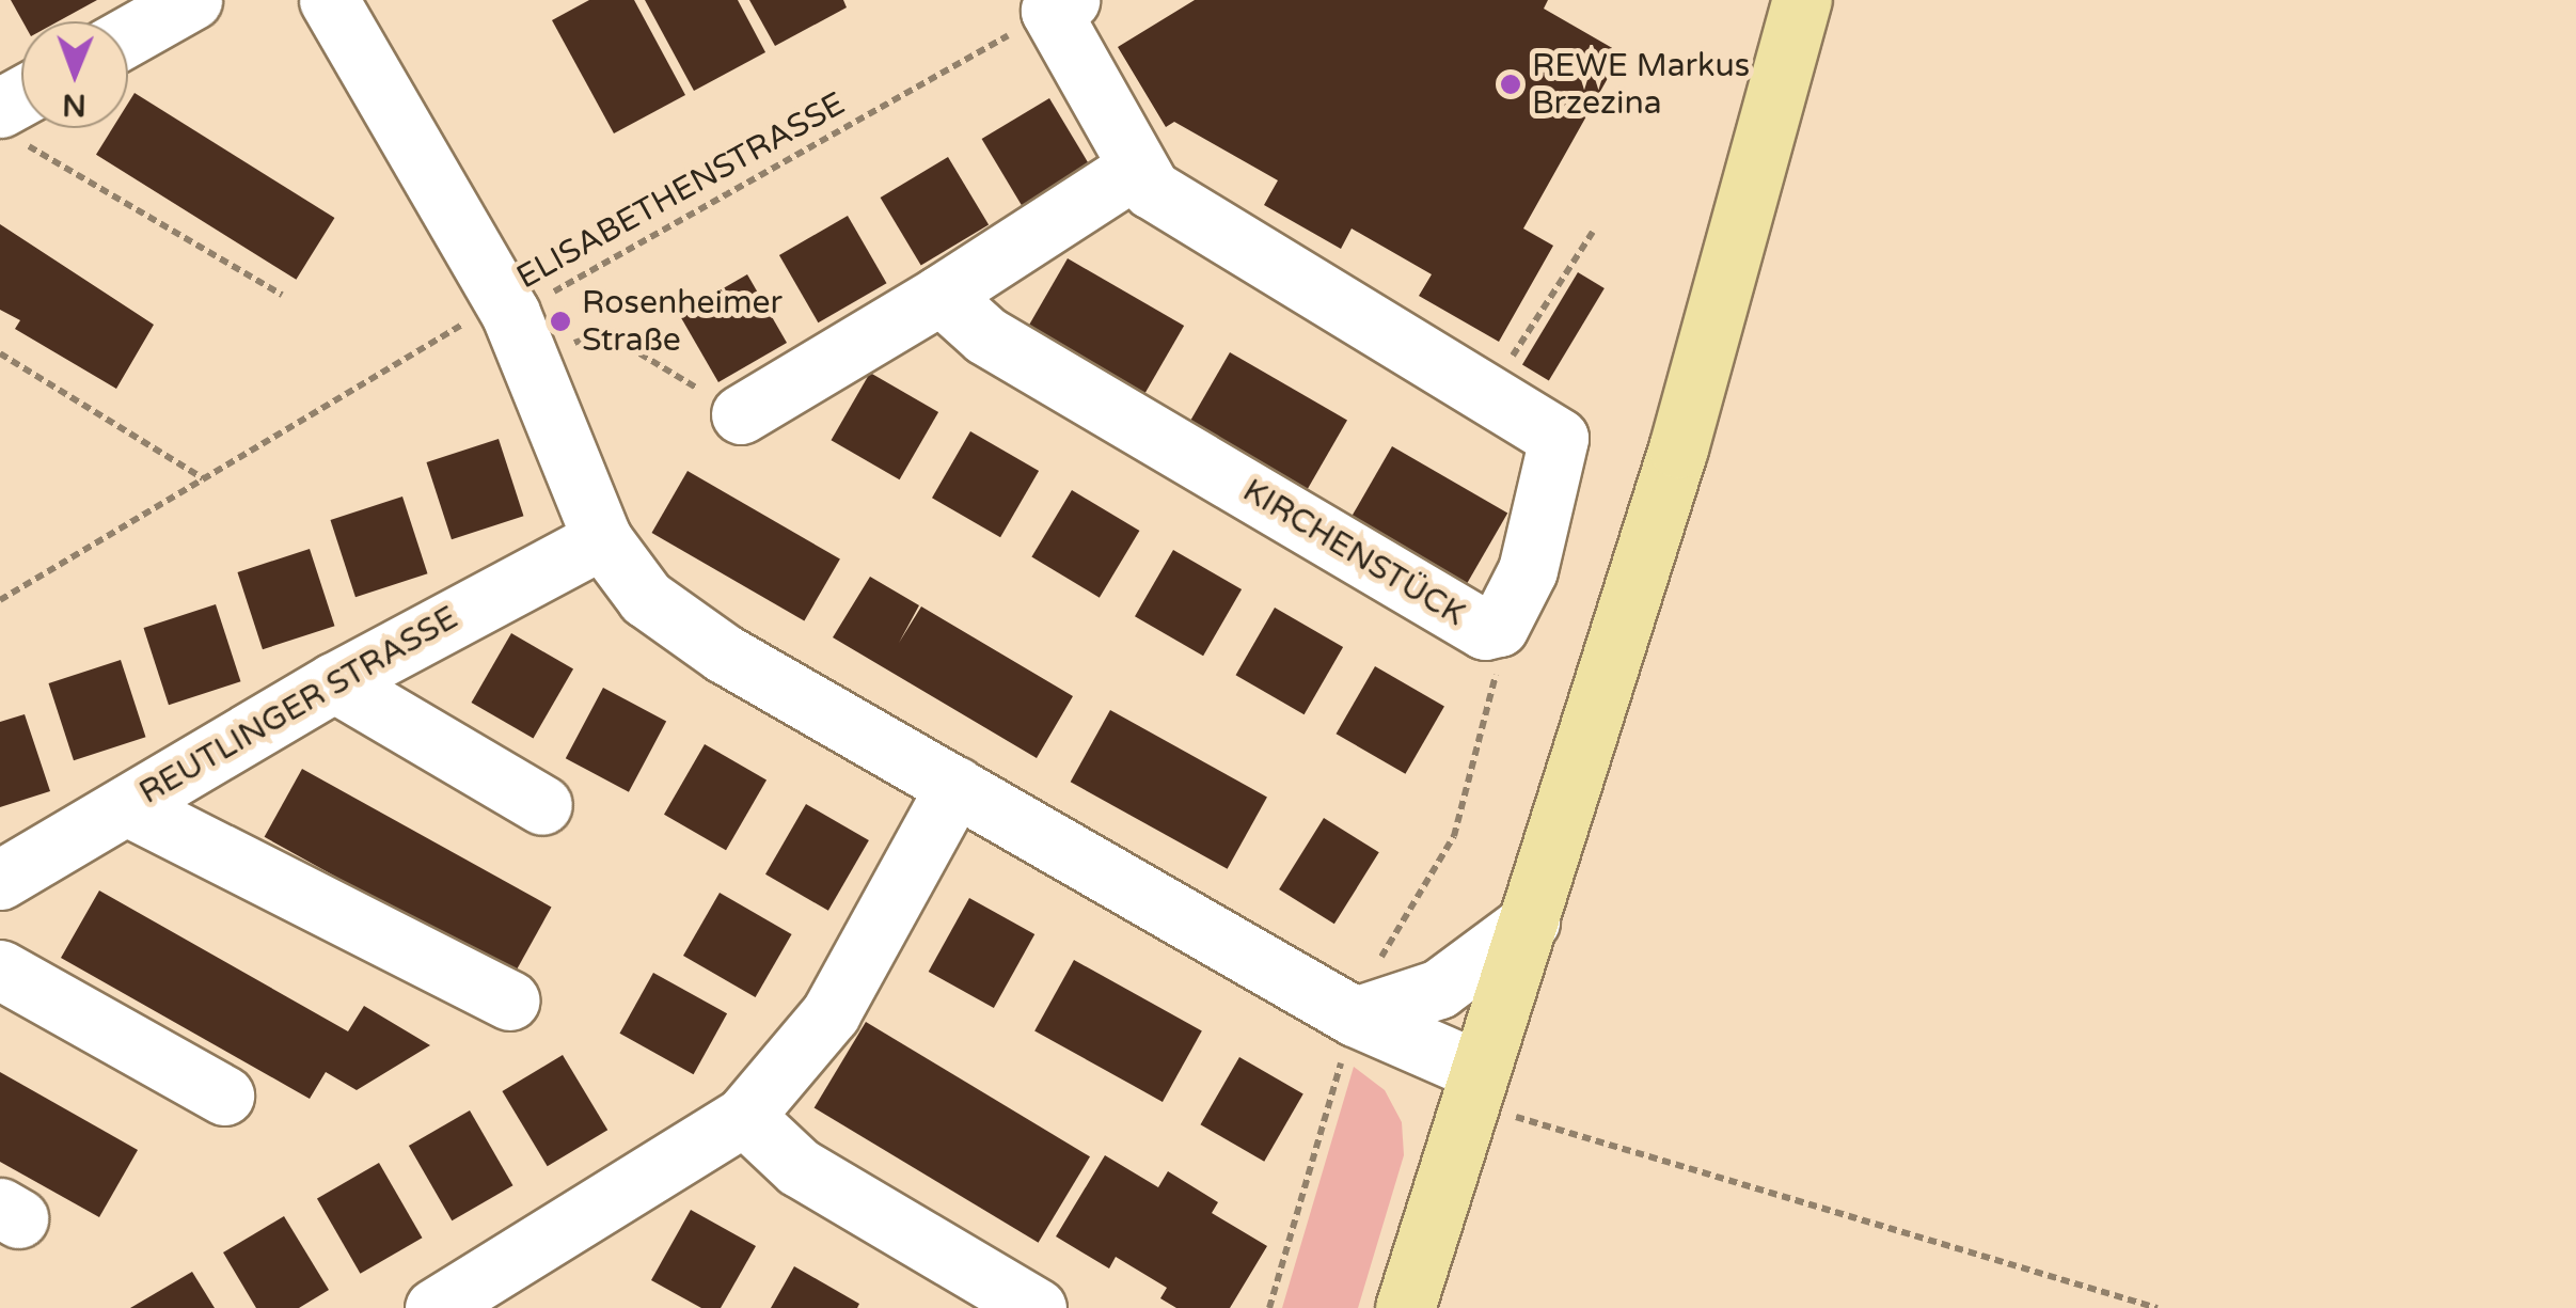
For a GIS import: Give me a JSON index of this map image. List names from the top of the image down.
{
  "streets": {
    "street": ["KIRCHENSTÜCK", "REUTLINGER STRASSE"],
    "path": ["ELISABETHENSTRASSE"]
  },
  "crossings": [
    ["ELISABETHENSTRASSE", "KIRCHENSTÜCK"]
  ],
  "places": ["REWE Markus Brzezina", "Rosenheimer Straße"],
  "north": "bottom"
}
